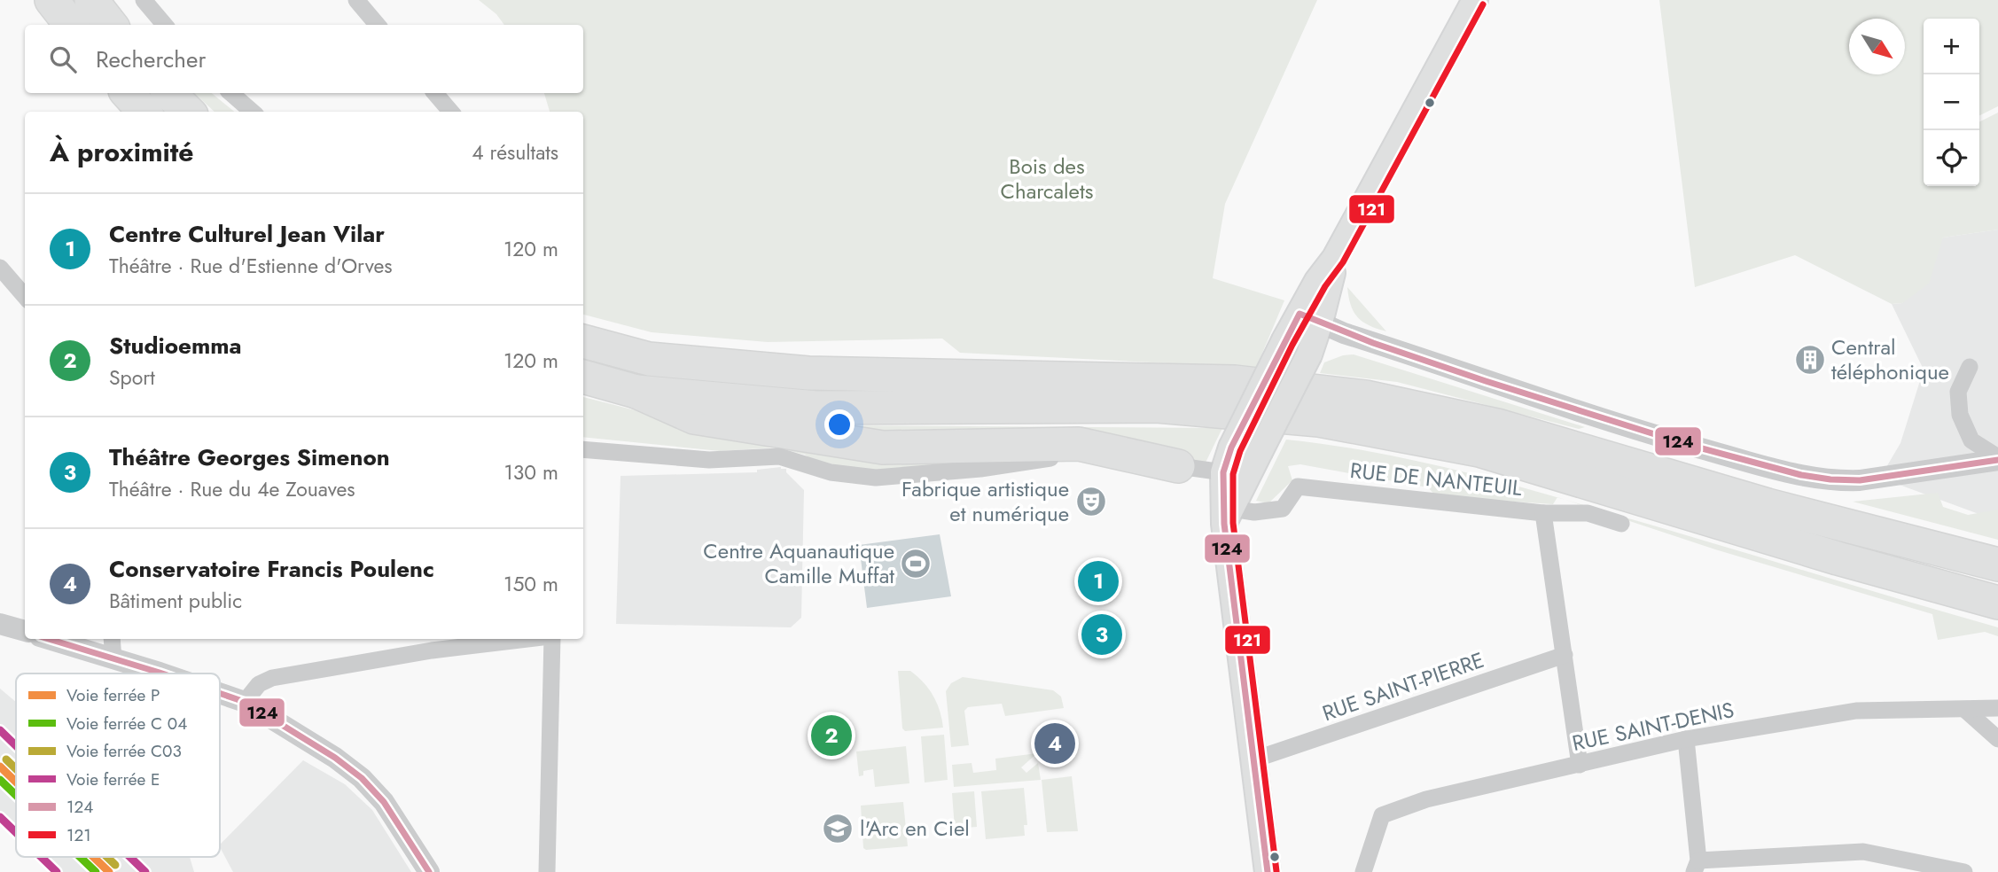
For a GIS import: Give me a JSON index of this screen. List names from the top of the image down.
{
  "streets": {
    "street": ["RUE DE NANTEUIL", "RUE SAINT-PIERRE", "RUE SAINT-DENIS"]
  },
  "crossings": [
    ["RUE DE NANTEUIL", "RUE SAINT-PIERRE"],
    ["RUE DE NANTEUIL", "RUE SAINT-DENIS"]
  ],
  "parks": ["Bois des Charcalets"],
  "places": {
    "building": ["Central téléphonique"],
    "theatre": ["Fabrique artistique et numérique"],
    "sports": ["Centre Aquanautique Camille Muffat"],
    "school or university": ["l'Arc en Ciel"]
  },
  "lines": [
    "transit line 121",
    "transit line 124",
    "rail line E",
    "rail line C03",
    "rail line P"
  ],
  "legend": [
    "Voie ferrée P",
    "Voie ferrée C 04",
    "Voie ferrée C03",
    "Voie ferrée E",
    "124",
    "121"
  ],
  "north": "bottom right",
  "page": {
    "map_buttons": ["+", "−"],
    "search": "Rechercher",
    "heading": ["À proximité", "4 résultats"],
    "list": [
      {
        "mark": "1",
        "name": "Centre Culturel Jean Vilar",
        "note": "Théâtre · Rue d'Estienne d'Orves",
        "value": "120 m"
      },
      {
        "mark": "2",
        "name": "Studioemma",
        "note": "Sport",
        "value": "120 m"
      },
      {
        "mark": "3",
        "name": "Théâtre Georges Simenon",
        "note": "Théâtre · Rue du 4e Zouaves",
        "value": "130 m"
      },
      {
        "mark": "4",
        "name": "Conservatoire Francis Poulenc",
        "note": "Bâtiment public",
        "value": "150 m"
      }
    ],
    "pins": [
      "1",
      "3",
      "2",
      "4"
    ]
  }
}
